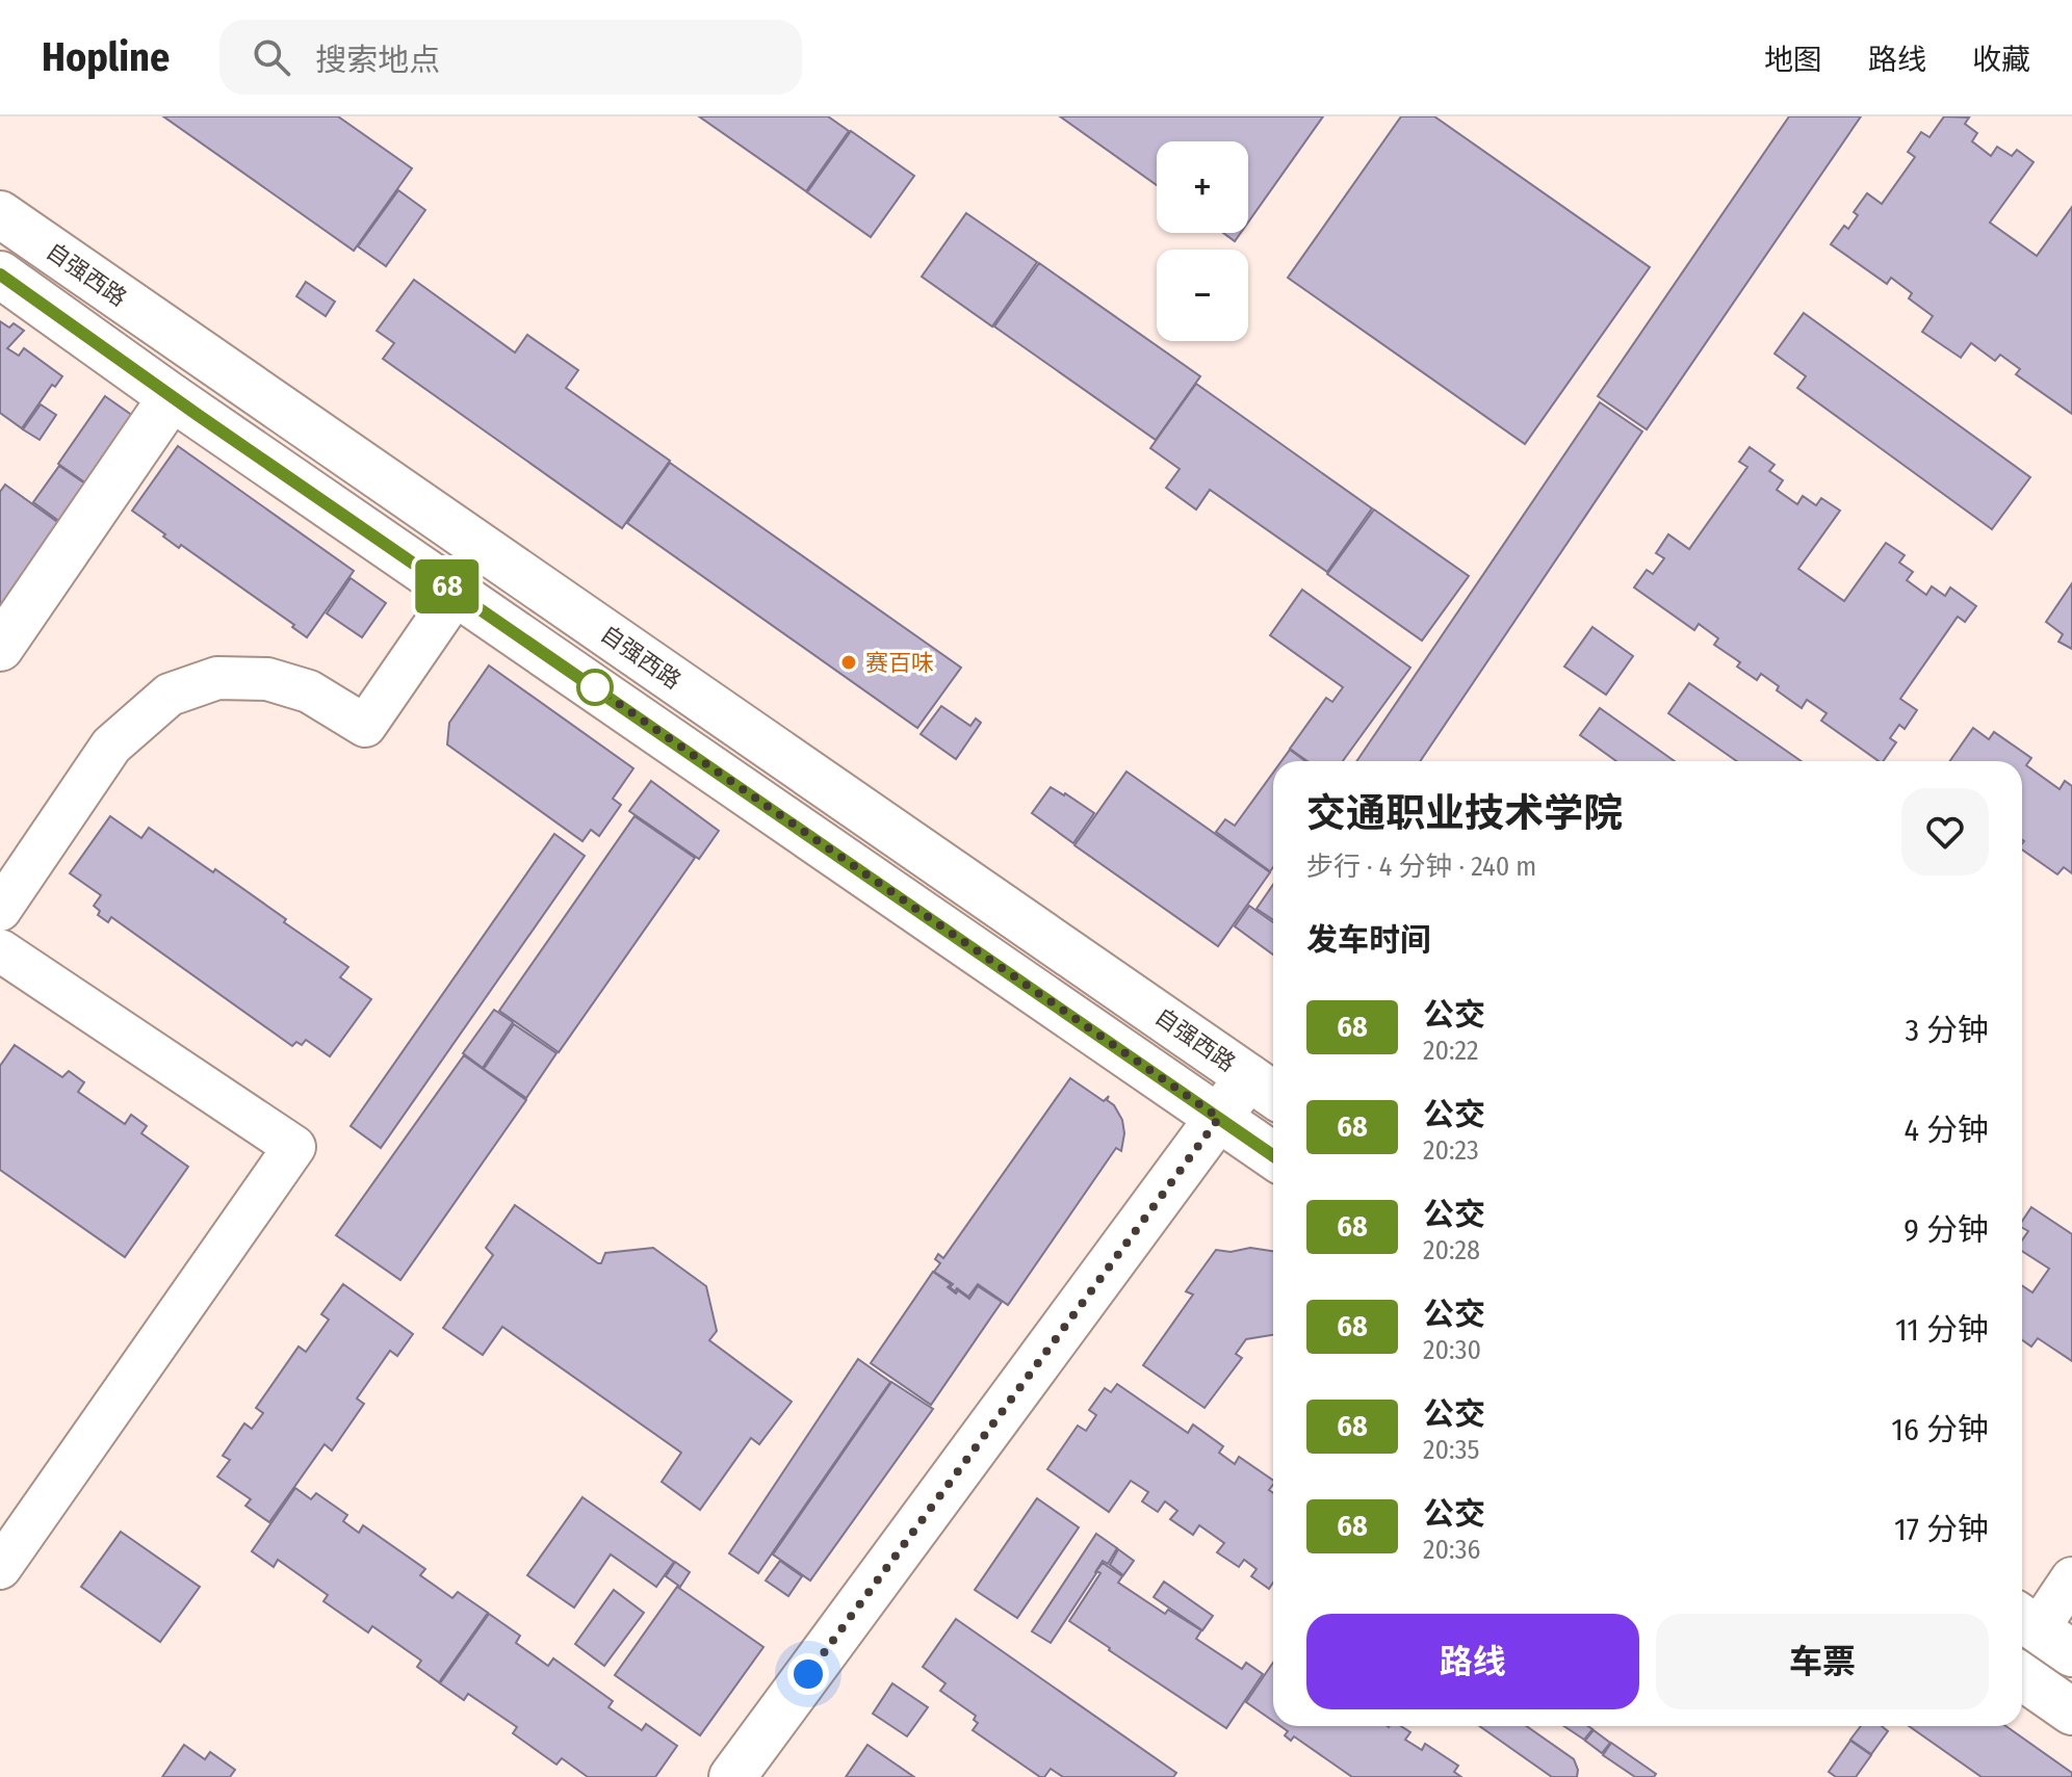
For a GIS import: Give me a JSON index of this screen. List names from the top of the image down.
{
  "streets": {
    "main road": ["自强西路"]
  },
  "places": ["赛百味"],
  "lines": ["bus line 68"],
  "page": {
    "header": "Hopline",
    "search": "搜索地点",
    "nav": ["地图", "路线", "收藏"],
    "on_map": "68",
    "map_buttons": ["+", "−"],
    "heading": [
      ["交通职业技术学院", "步行 · 4 分钟 · 240 m"],
      "发车时间"
    ],
    "list": [
      {
        "mark": "68",
        "name": "公交",
        "note": "20:22",
        "value": "3 分钟"
      },
      {
        "mark": "68",
        "name": "公交",
        "note": "20:23",
        "value": "4 分钟"
      },
      {
        "mark": "68",
        "name": "公交",
        "note": "20:28",
        "value": "9 分钟"
      },
      {
        "mark": "68",
        "name": "公交",
        "note": "20:30",
        "value": "11 分钟"
      },
      {
        "mark": "68",
        "name": "公交",
        "note": "20:35",
        "value": "16 分钟"
      },
      {
        "mark": "68",
        "name": "公交",
        "note": "20:36",
        "value": "17 分钟"
      }
    ],
    "buttons": ["路线", "车票"]
  }
}
